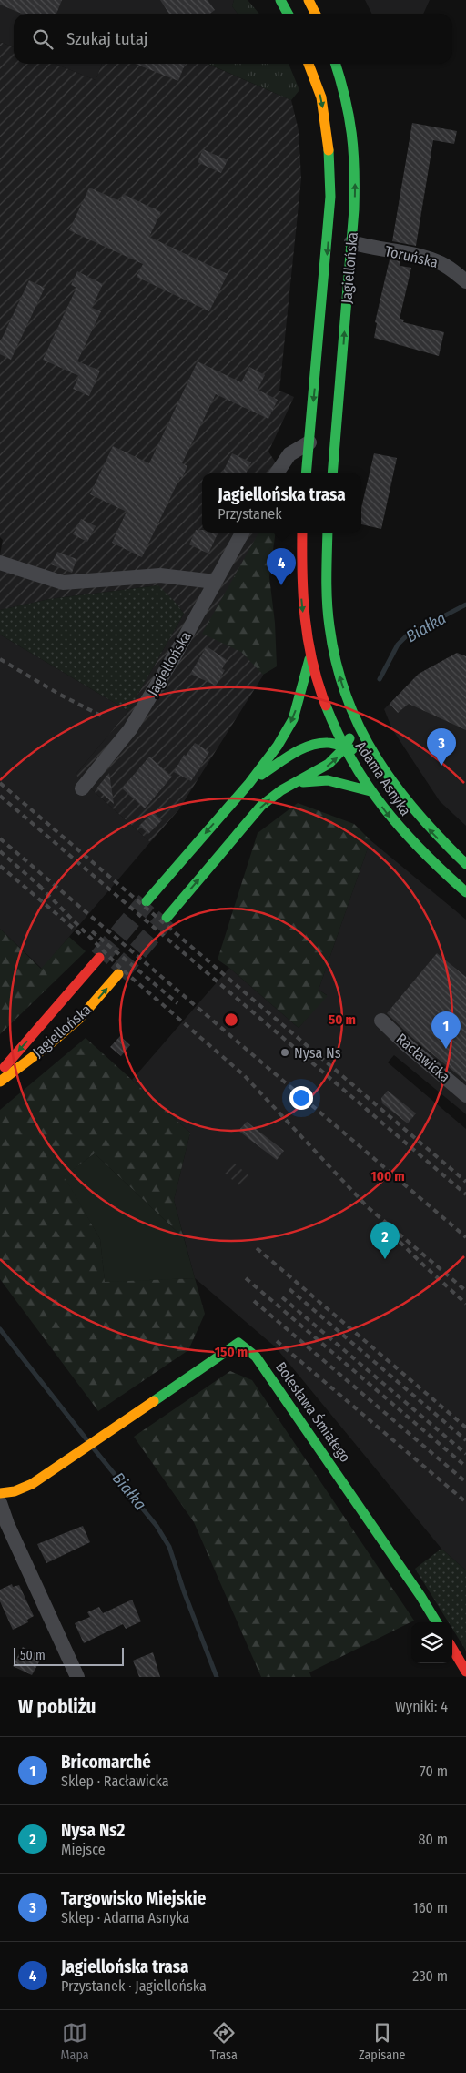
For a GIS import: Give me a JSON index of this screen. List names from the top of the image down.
{
  "streets": {
    "street": [
      "Toruńska",
      "Jagiellońska",
      "Adama Asnyka",
      "Racławicka",
      "Bolesława Śmiałego"
    ]
  },
  "crossings": [
    ["Toruńska", "Jagiellońska"]
  ],
  "water": ["Białka"],
  "places": ["Nysa Ns"],
  "scale_bar": "50 m",
  "page": {
    "search": "Szukaj tutaj",
    "popup": ["Jagiellońska trasa", "Przystanek"],
    "pins": [
      "4",
      "3",
      "1",
      "2"
    ],
    "scale": "50 m",
    "heading": ["W pobliżu", "Wyniki: 4"],
    "list": [
      {
        "mark": "1",
        "name": "Bricomarché",
        "note": "Sklep · Racławicka",
        "value": "70 m"
      },
      {
        "mark": "2",
        "name": "Nysa Ns2",
        "note": "Miejsce",
        "value": "80 m"
      },
      {
        "mark": "3",
        "name": "Targowisko Miejskie",
        "note": "Sklep · Adama Asnyka",
        "value": "160 m"
      },
      {
        "mark": "4",
        "name": "Jagiellońska trasa",
        "note": "Przystanek · Jagiellońska",
        "value": "230 m"
      }
    ],
    "nav": ["Mapa", "Trasa", "Zapisane"]
  },
  "rings": ["50 m", "100 m", "150 m"]
}
